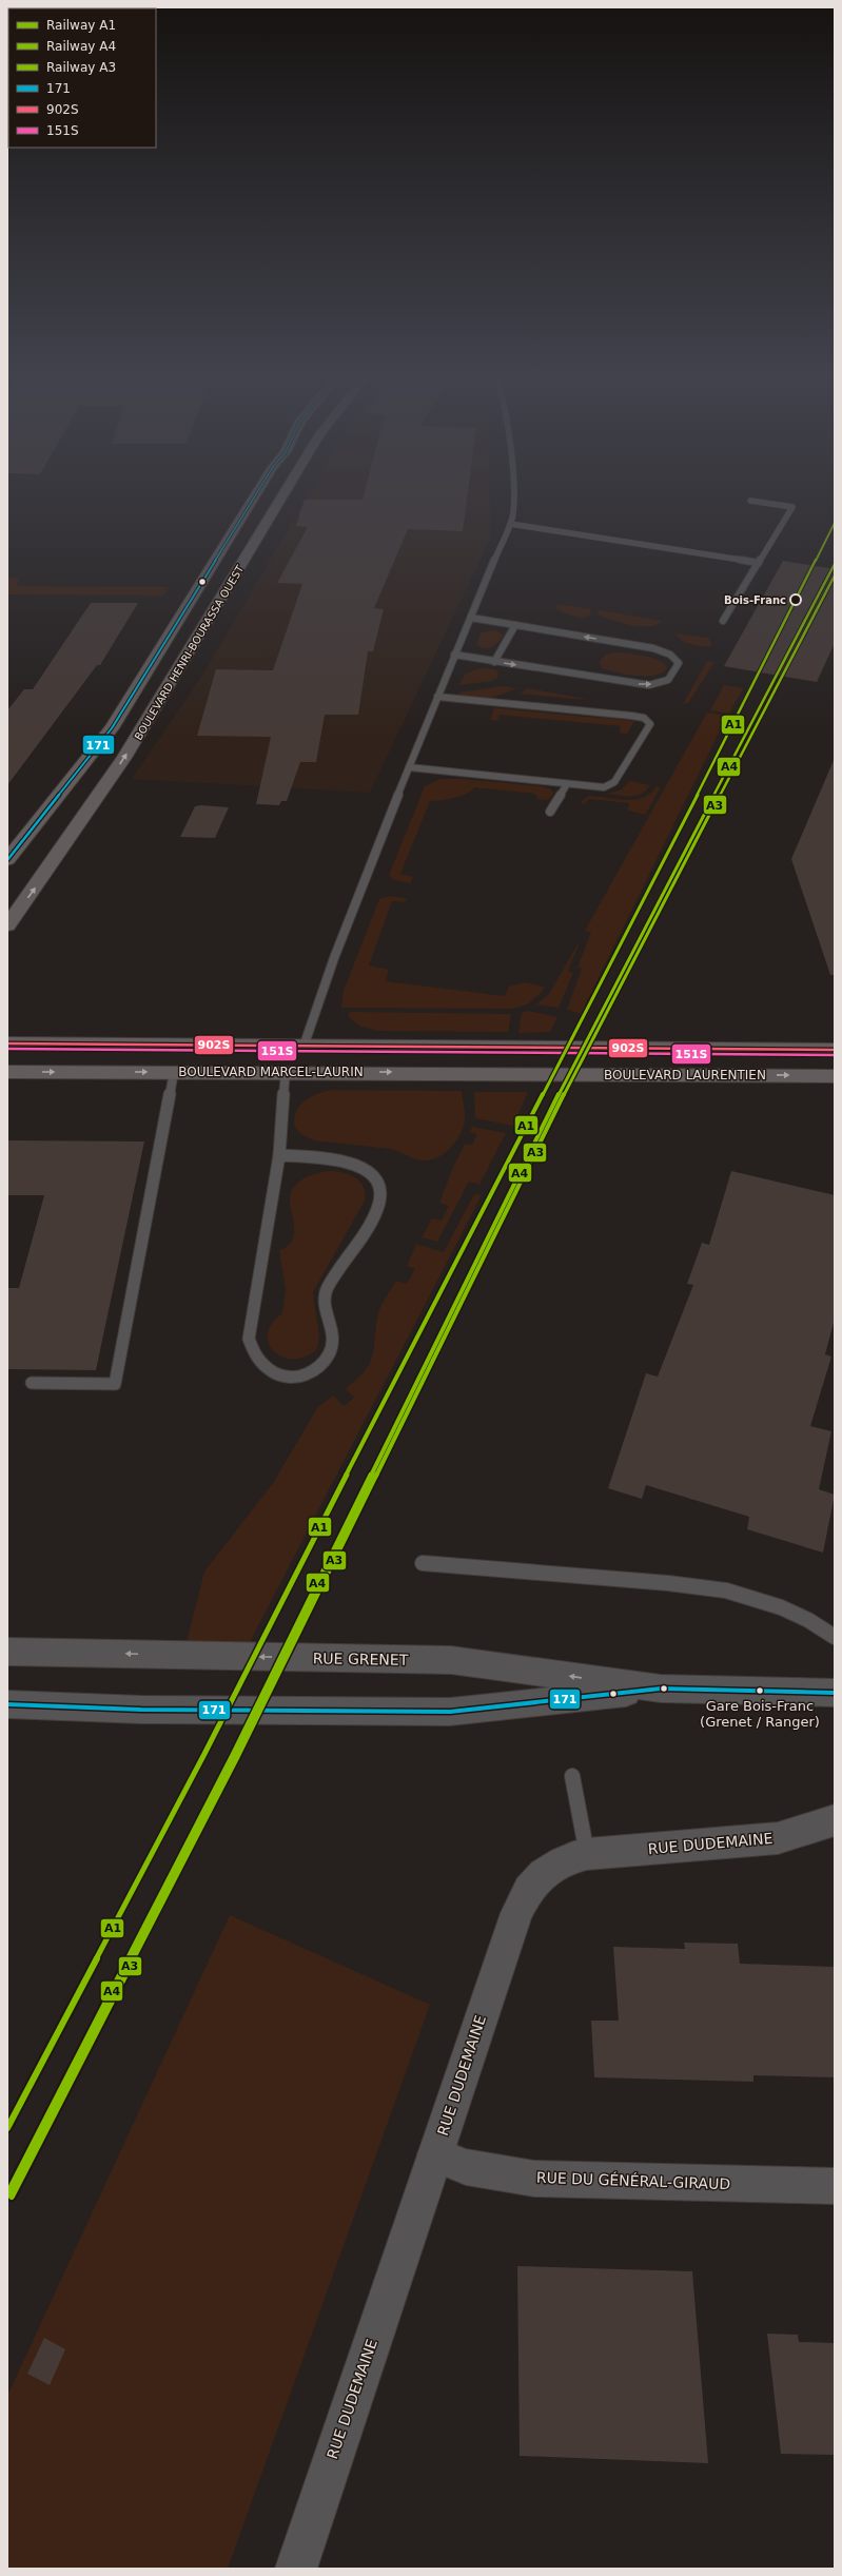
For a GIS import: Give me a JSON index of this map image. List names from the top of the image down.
{
  "streets": {
    "main road": ["BOULEVARD HENRI-BOURASSA OUEST", "BOULEVARD MARCEL-LAURIN", "BOULEVARD LAURENTIEN"],
    "street": ["RUE GRENET", "RUE DUDEMAINE", "RUE DU GÉNÉRAL-GIRAUD"]
  },
  "crossings": [
    ["BOULEVARD MARCEL-LAURIN", "BOULEVARD LAURENTIEN"],
    ["RUE DUDEMAINE", "RUE DU GÉNÉRAL-GIRAUD"]
  ],
  "places": ["Bois-Franc", "Gare Bois-Franc (Grenet / Ranger)"],
  "lines": [
    "transit line 171",
    "rail line A1",
    "rail line A4",
    "rail line A3",
    "transit line 902S",
    "transit line 151S"
  ],
  "legend": [
    "Railway A1",
    "Railway A4",
    "Railway A3",
    "171",
    "902S",
    "151S"
  ]
}
